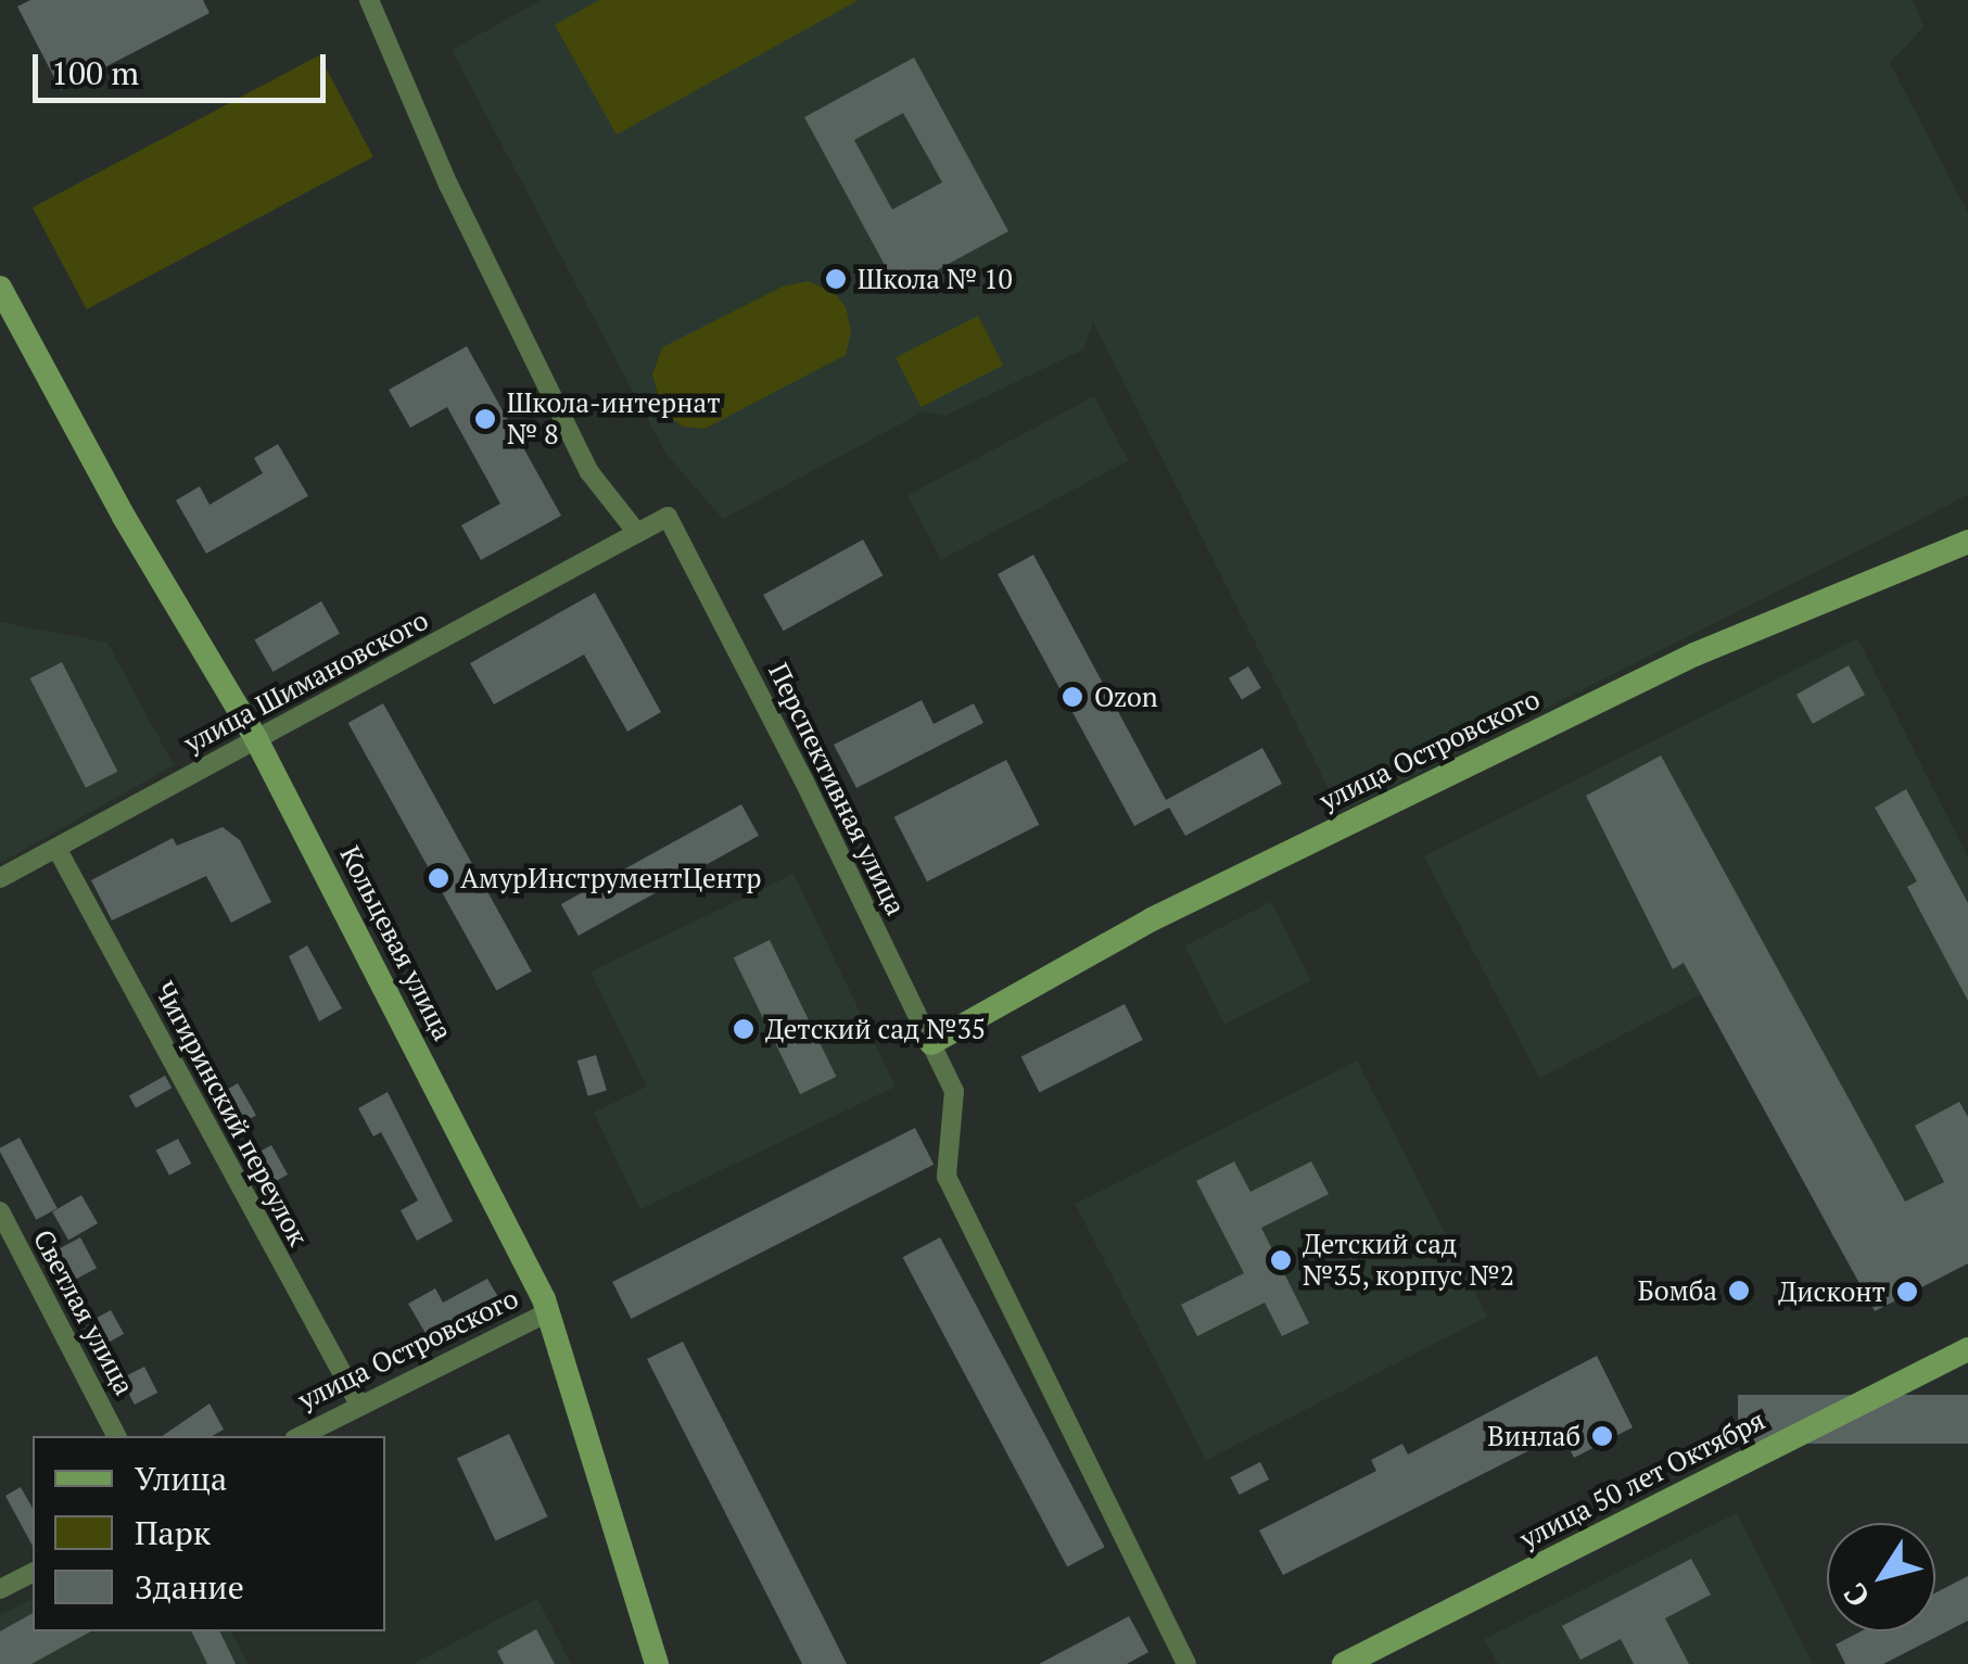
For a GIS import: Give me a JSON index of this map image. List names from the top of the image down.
{
  "streets": {
    "street": [
      "улица Шимановского",
      "улица Островского",
      "Перспективная улица",
      "Кольцевая улица",
      "Чигиринский переулок",
      "Светлая улица",
      "улица 50 лет Октября"
    ]
  },
  "crossings": [
    ["улица Шимановского", "Перспективная улица"],
    ["улица Шимановского", "Кольцевая улица"],
    ["улица Шимановского", "Чигиринский переулок"],
    ["улица Островского", "Перспективная улица"],
    ["улица Островского", "Кольцевая улица"],
    ["улица Островского", "Чигиринский переулок"]
  ],
  "places": [
    "Школа № 10",
    "Школа-интернат № 8",
    "Ozon",
    "АмурИнструментЦентр",
    "Детский сад №35",
    "Детский сад №35, корпус №2",
    "Бомба",
    "Дисконт",
    "Винлаб"
  ],
  "legend": ["Улица", "Парк", "Здание"],
  "scale_bar": "100 m",
  "north": "bottom left"
}
